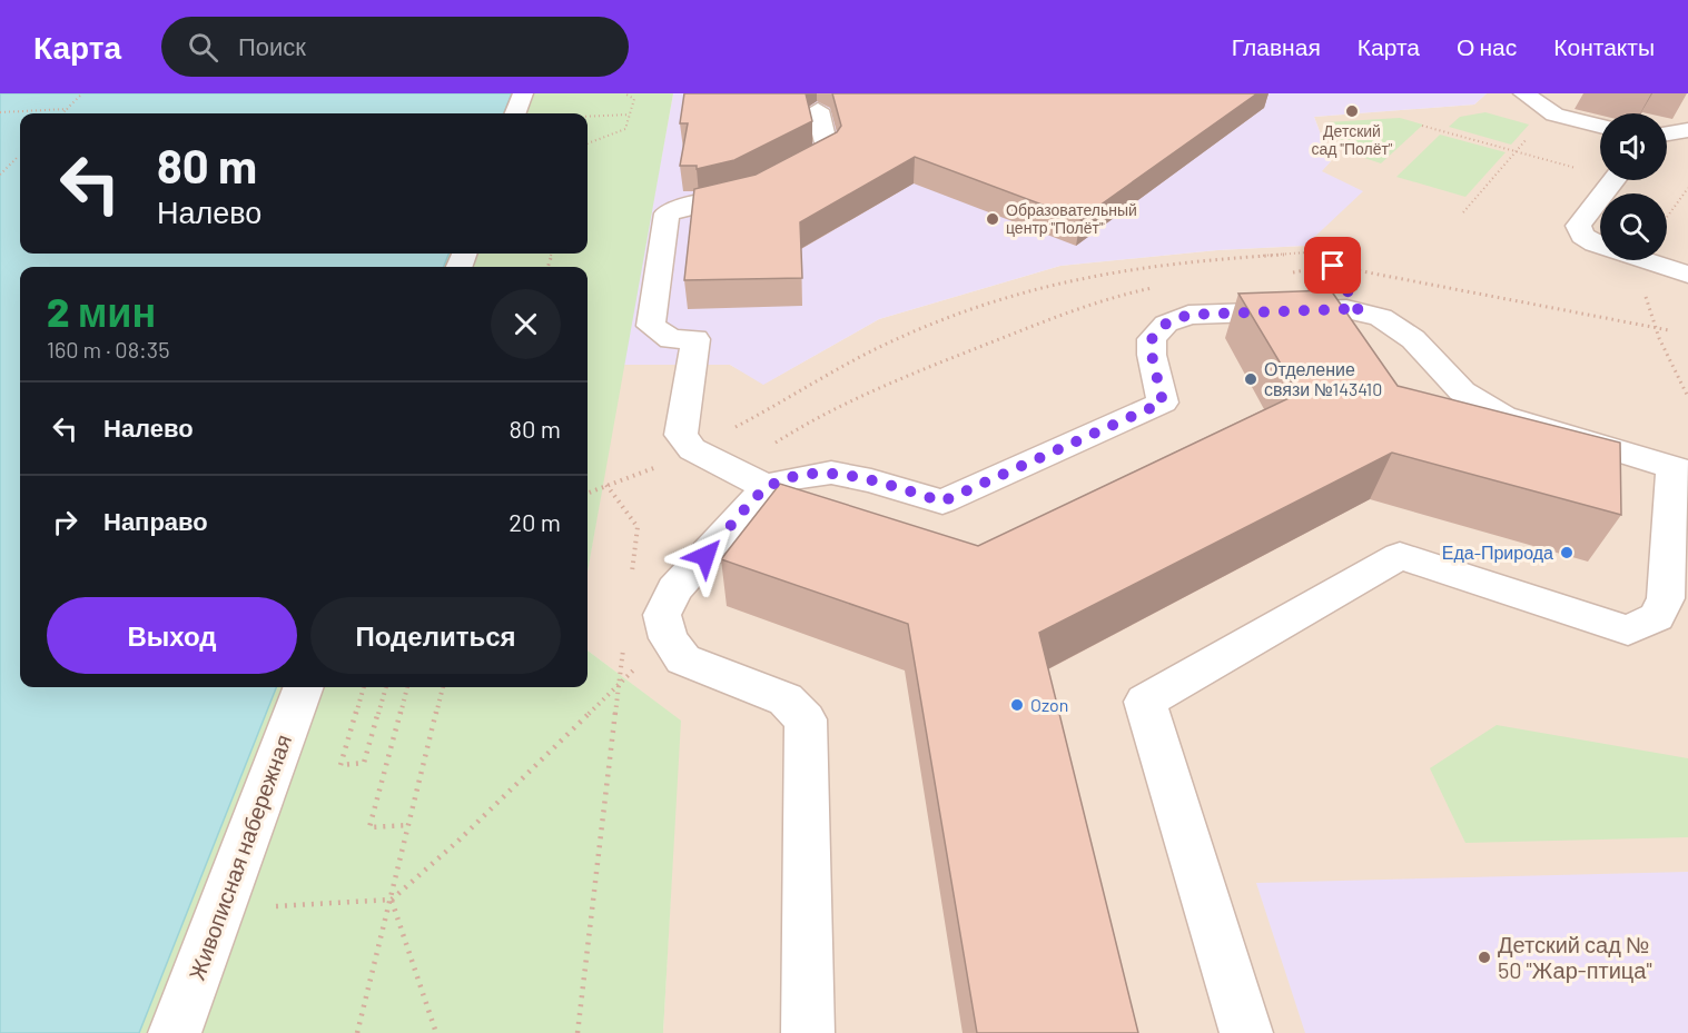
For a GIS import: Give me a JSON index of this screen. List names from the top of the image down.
{
  "streets": {
    "street": ["Живописная набережная"]
  },
  "places": [
    "Детский сад \"Полёт\"",
    "Образовательный центр \"Полёт\"",
    "Отделение связи №143410",
    "Еда-Природа",
    "Ozon",
    "Детский сад № 50 \"Жар-птица\""
  ],
  "page": {
    "header": "Карта",
    "search": "Поиск",
    "nav": [
      "Главная",
      "Карта",
      "О нас",
      "Контакты"
    ],
    "turn": ["80 m", "Налево"],
    "heading": ["2 мин", "160 m · 08:35"],
    "list": [
      {
        "name": "Налево",
        "value": "80 m"
      },
      {
        "name": "Направо",
        "value": "20 m"
      }
    ],
    "buttons": ["Выход", "Поделиться"]
  }
}
